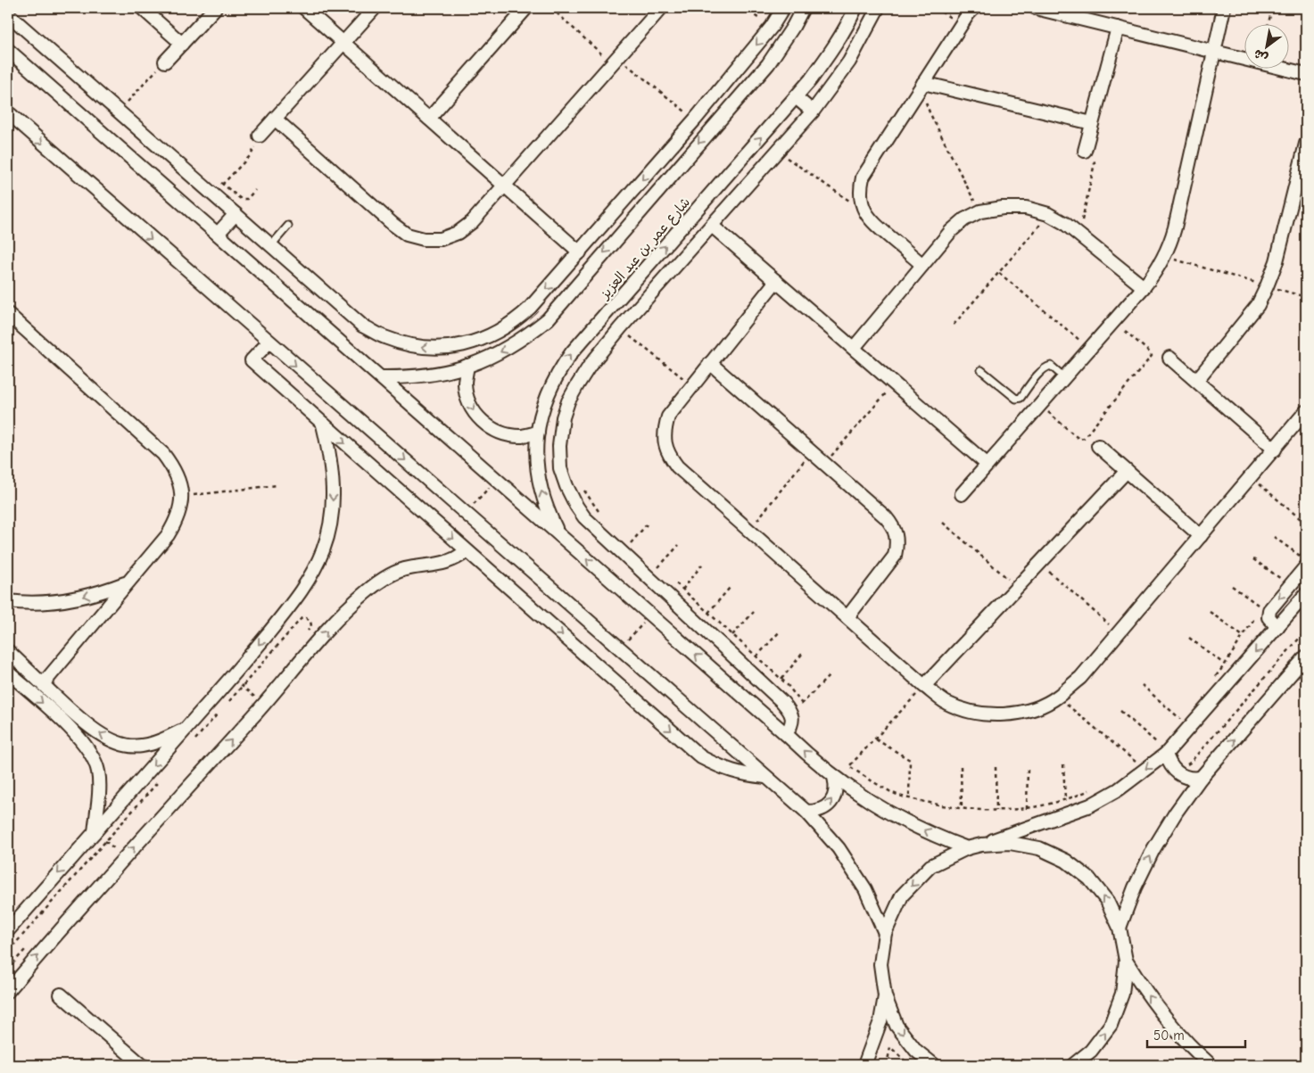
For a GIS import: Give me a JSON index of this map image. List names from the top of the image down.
{
  "streets": {
    "street": ["شارع عمر بن عبد العزيز"]
  },
  "scale_bar": "50 m",
  "north": "bottom left"
}
